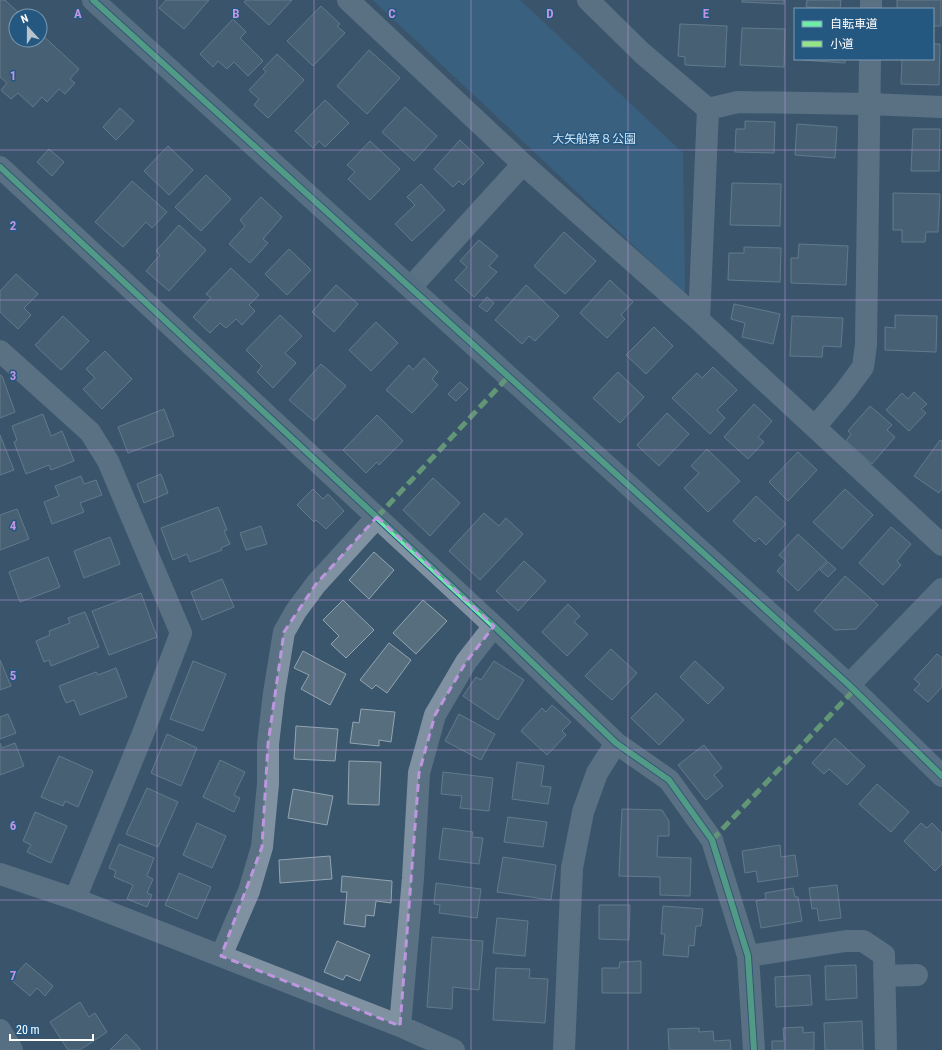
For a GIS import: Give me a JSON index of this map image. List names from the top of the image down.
{
  "parks": ["大矢船第８公園"],
  "legend": ["自転車道", "小道"],
  "scale_bar": "20 m",
  "north": "top",
  "grid": {
    "columns": [
      "A",
      "B",
      "C",
      "D",
      "E"
    ],
    "rows": [
      "1",
      "2",
      "3",
      "4",
      "5",
      "6",
      "7"
    ]
  }
}
